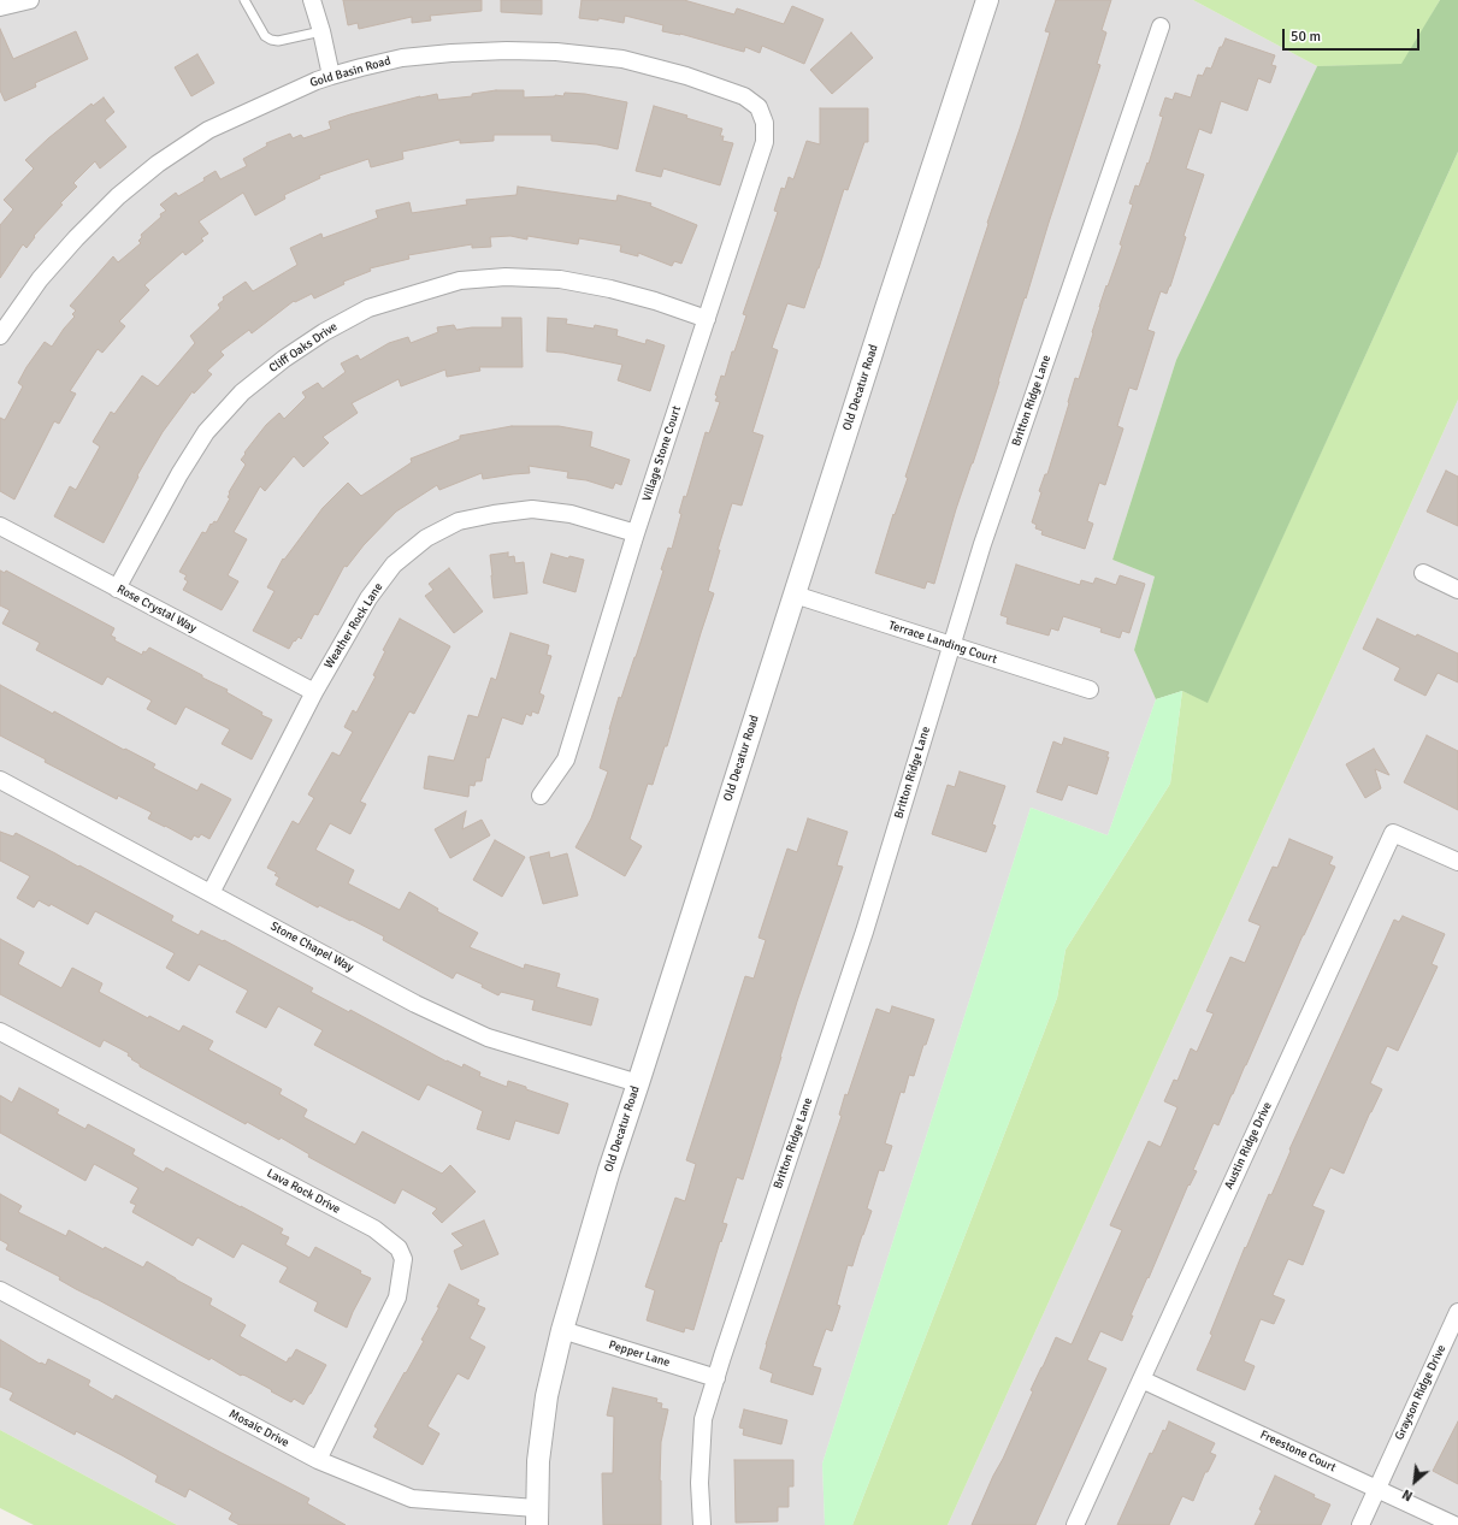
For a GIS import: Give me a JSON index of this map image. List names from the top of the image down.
{
  "streets": {
    "street": [
      "Gold Basin Road",
      "Cliff Oaks Drive",
      "Old Decatur Road",
      "Britton Ridge Lane",
      "Village Stone Court",
      "Rose Crystal Way",
      "Weather Rock Lane",
      "Terrace Landing Court",
      "Stone Chapel Way",
      "Austin Ridge Drive",
      "Lava Rock Drive",
      "Pepper Lane",
      "Grayson Ridge Drive",
      "Mosaic Drive",
      "Freestone Court"
    ]
  },
  "crossings": [
    ["Gold Basin Road", "Village Stone Court"],
    ["Cliff Oaks Drive", "Village Stone Court"],
    ["Cliff Oaks Drive", "Rose Crystal Way"],
    ["Old Decatur Road", "Terrace Landing Court"],
    ["Old Decatur Road", "Stone Chapel Way"],
    ["Old Decatur Road", "Pepper Lane"],
    ["Old Decatur Road", "Mosaic Drive"],
    ["Britton Ridge Lane", "Terrace Landing Court"],
    ["Britton Ridge Lane", "Pepper Lane"],
    ["Village Stone Court", "Weather Rock Lane"],
    ["Rose Crystal Way", "Weather Rock Lane"],
    ["Weather Rock Lane", "Stone Chapel Way"],
    ["Austin Ridge Drive", "Freestone Court"],
    ["Lava Rock Drive", "Mosaic Drive"],
    ["Grayson Ridge Drive", "Freestone Court"]
  ],
  "scale_bar": "50 m",
  "north": "bottom left"
}
